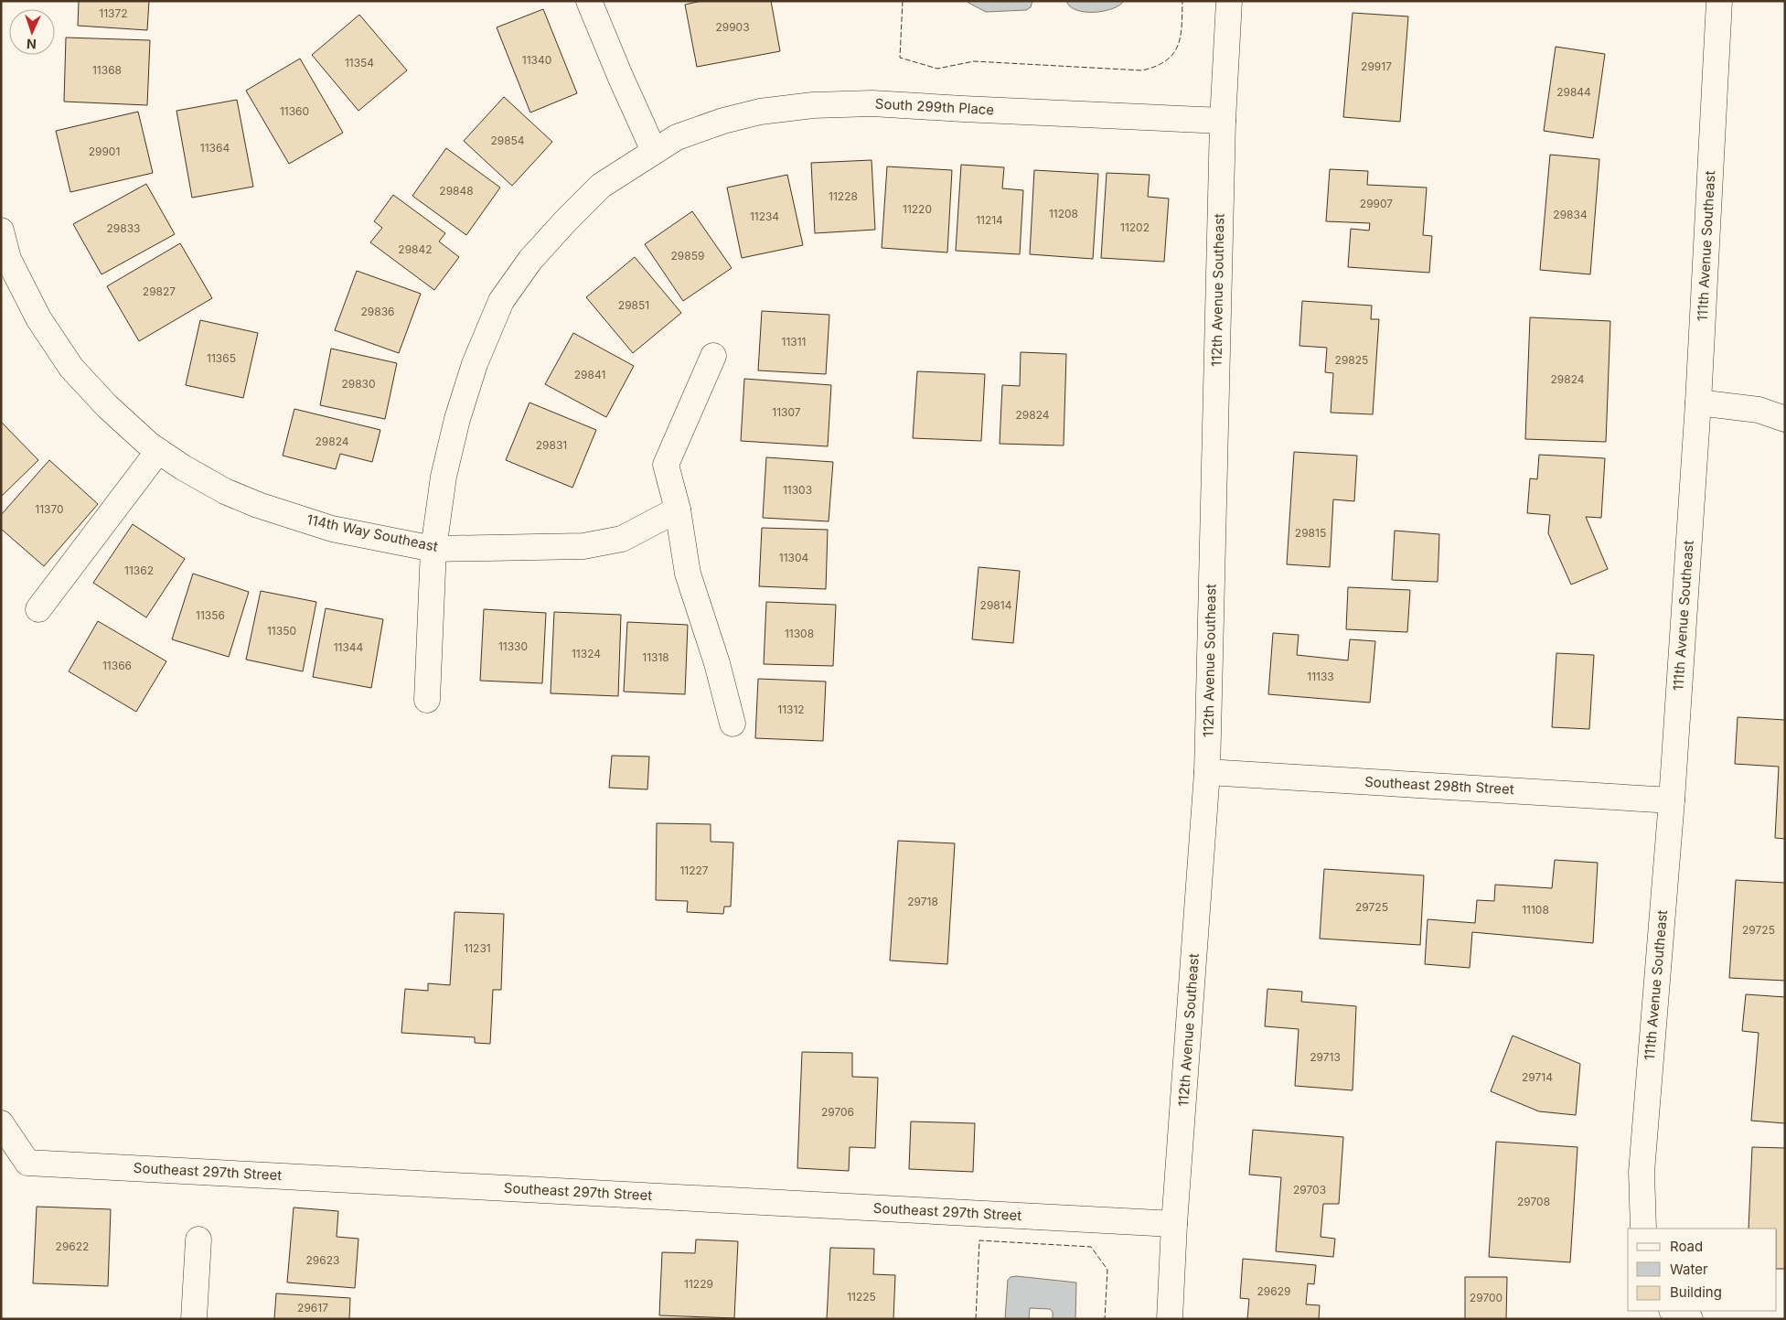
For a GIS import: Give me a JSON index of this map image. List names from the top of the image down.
{
  "streets": {
    "street": [
      "South 299th Place",
      "111th Avenue Southeast",
      "112th Avenue Southeast",
      "114th Way Southeast",
      "Southeast 298th Street",
      "Southeast 297th Street"
    ]
  },
  "crossings": [
    ["South 299th Place", "112th Avenue Southeast"],
    ["South 299th Place", "114th Way Southeast"],
    ["111th Avenue Southeast", "Southeast 298th Street"],
    ["112th Avenue Southeast", "Southeast 298th Street"],
    ["112th Avenue Southeast", "Southeast 297th Street"]
  ],
  "house_numbers": [
    "11372",
    "29903",
    "11340",
    "11354",
    "29917",
    "11368",
    "29844",
    "11360",
    "29854",
    "11364",
    "29901",
    "29848",
    "11228",
    "29907",
    "11220",
    "11208",
    "29834",
    "11234",
    "11214",
    "11202",
    "29833",
    "29842",
    "29859",
    "29827",
    "29851",
    "29836",
    "11311",
    "11365",
    "29825",
    "29841",
    "29824",
    "29830",
    "11307",
    "29824",
    "29824",
    "29831",
    "11303",
    "11370",
    "29815",
    "11304",
    "11362",
    "29814",
    "11356",
    "11350",
    "11308",
    "11330",
    "11344",
    "11324",
    "11318",
    "11366",
    "11133",
    "11312",
    "11227",
    "29718",
    "29725",
    "11108",
    "29725",
    "11231",
    "29713",
    "29714",
    "29706",
    "29703",
    "29708",
    "29622",
    "29623",
    "11229",
    "29629",
    "11225",
    "29700",
    "29617"
  ],
  "legend": ["Road", "Water", "Building"],
  "north": "bottom"
}
